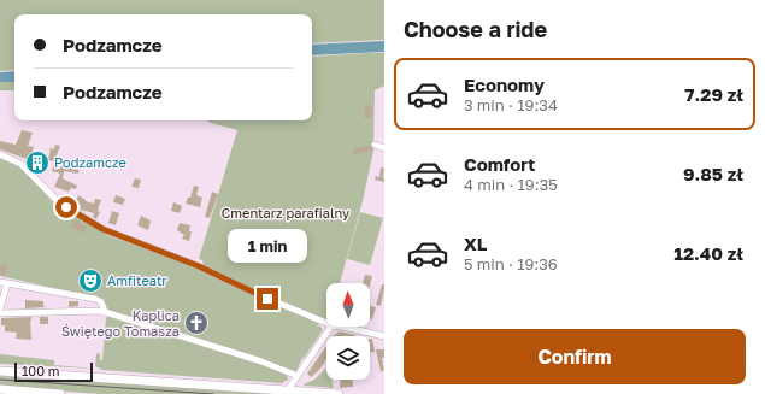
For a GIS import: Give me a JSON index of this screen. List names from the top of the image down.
{
  "parks": ["Cmentarz parafialny"],
  "places": {
    "building": ["Podzamcze"],
    "theatre": ["Amfiteatr"],
    "church": ["Kaplica Świętego Tomasza"]
  },
  "scale_bar": "100 m",
  "north": "top",
  "page": {
    "heading": "Choose a ride",
    "banner": ["Podzamcze", "Podzamcze"],
    "list": [
      {
        "name": "Economy",
        "note": "3 min · 19:34",
        "value": "7.29 zł"
      },
      {
        "name": "Comfort",
        "note": "4 min · 19:35",
        "value": "9.85 zł"
      },
      {
        "name": "XL",
        "note": "5 min · 19:36",
        "value": "12.40 zł"
      }
    ],
    "bubble": "1 min",
    "buttons": "Confirm",
    "scale": "100 m"
  }
}
